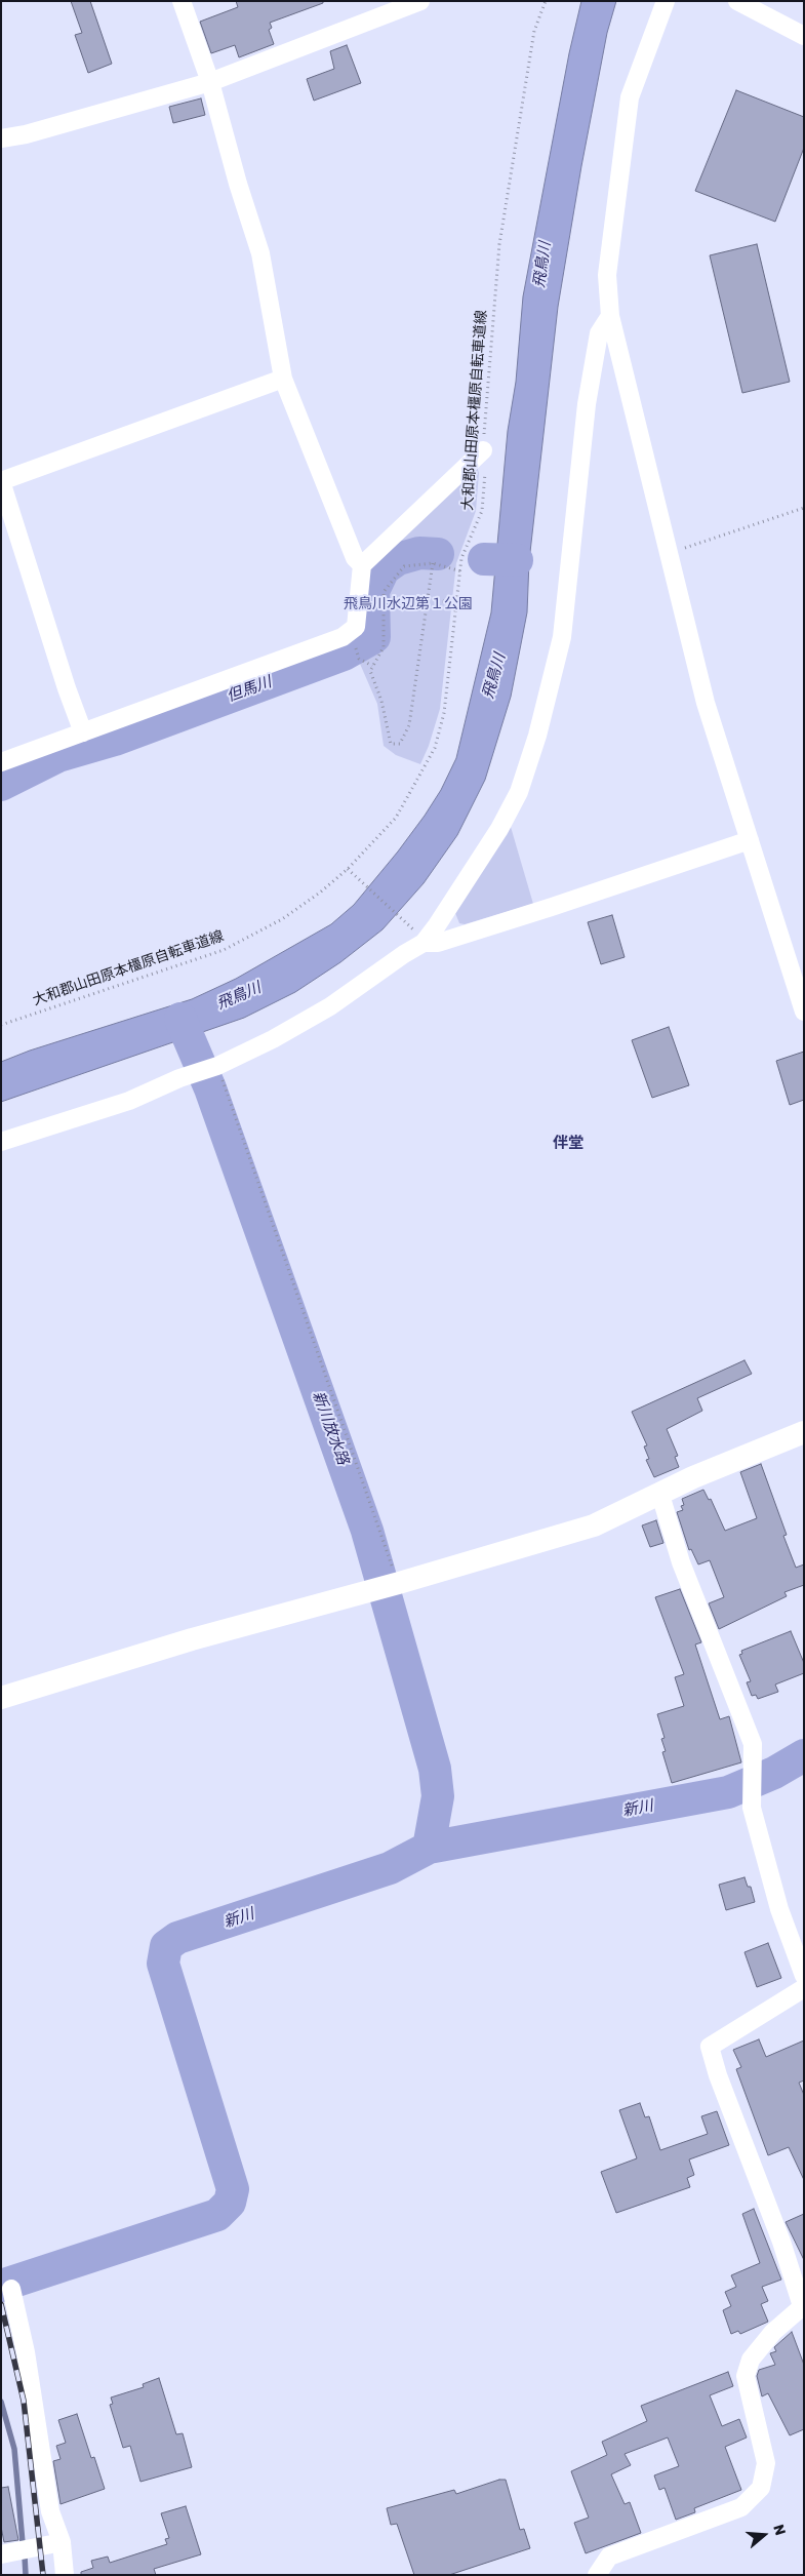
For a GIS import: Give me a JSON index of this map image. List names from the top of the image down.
{
  "streets": {
    "path": ["大和郡山田原本橿原自転車道線"]
  },
  "districts": ["伴堂"],
  "water": [
    "飛鳥川",
    "但馬川",
    "新川放水路",
    "新川"
  ],
  "parks": ["飛鳥川水辺第１公園"],
  "north": "right"
}
